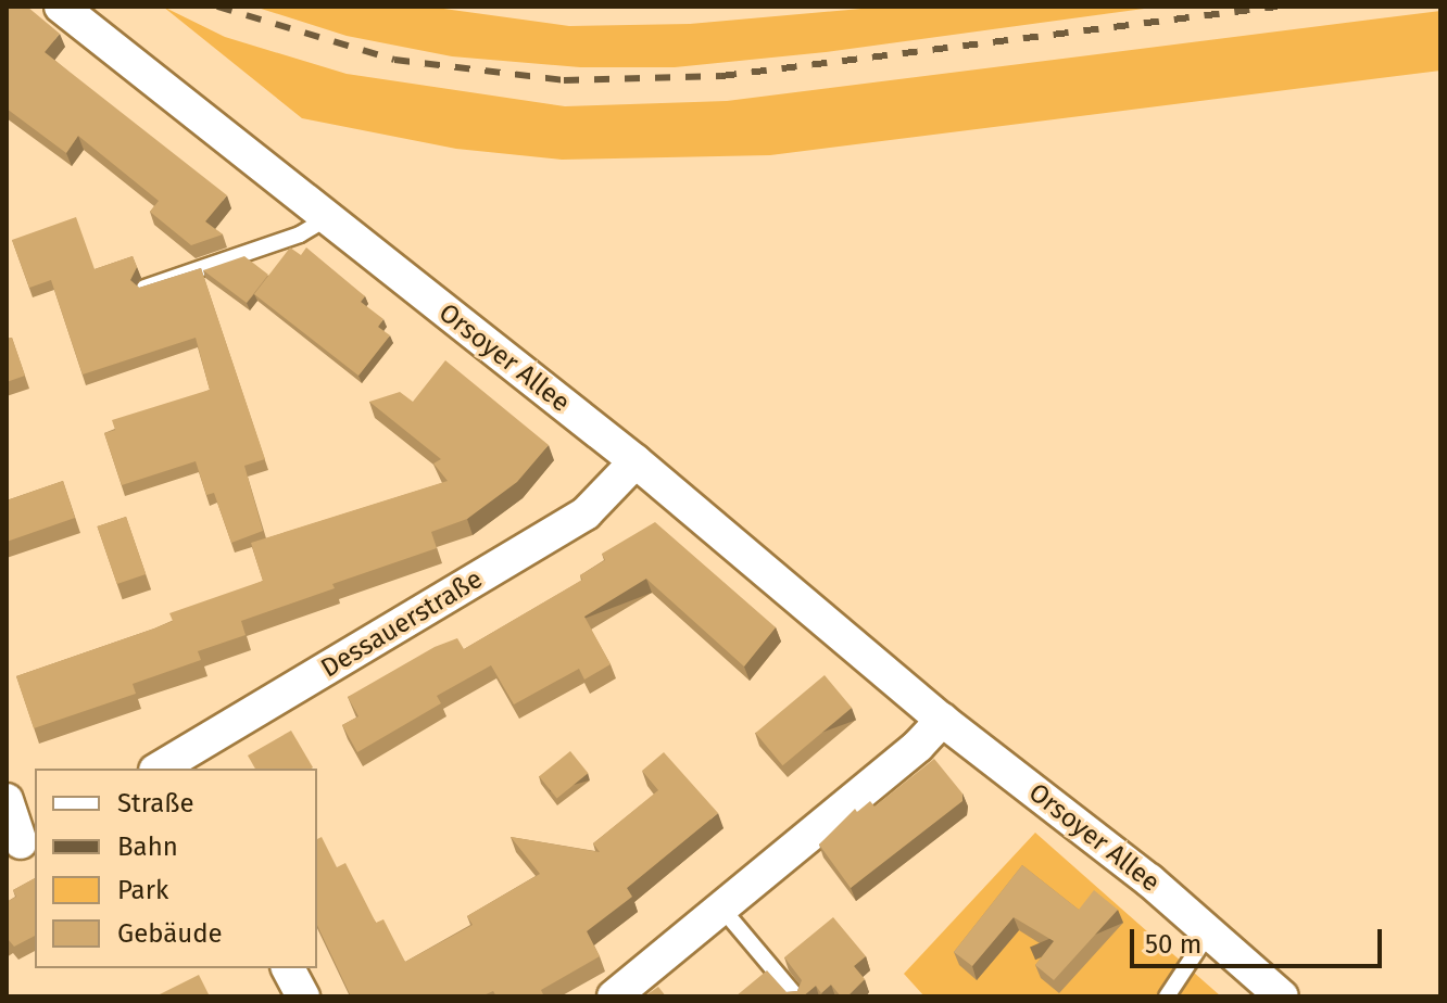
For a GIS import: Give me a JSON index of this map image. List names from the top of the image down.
{
  "streets": {
    "street": ["Orsoyer Allee", "Dessauerstraße"]
  },
  "crossings": [
    ["Orsoyer Allee", "Dessauerstraße"]
  ],
  "legend": [
    "Straße",
    "Bahn",
    "Park",
    "Gebäude"
  ],
  "scale_bar": "50 m"
}
